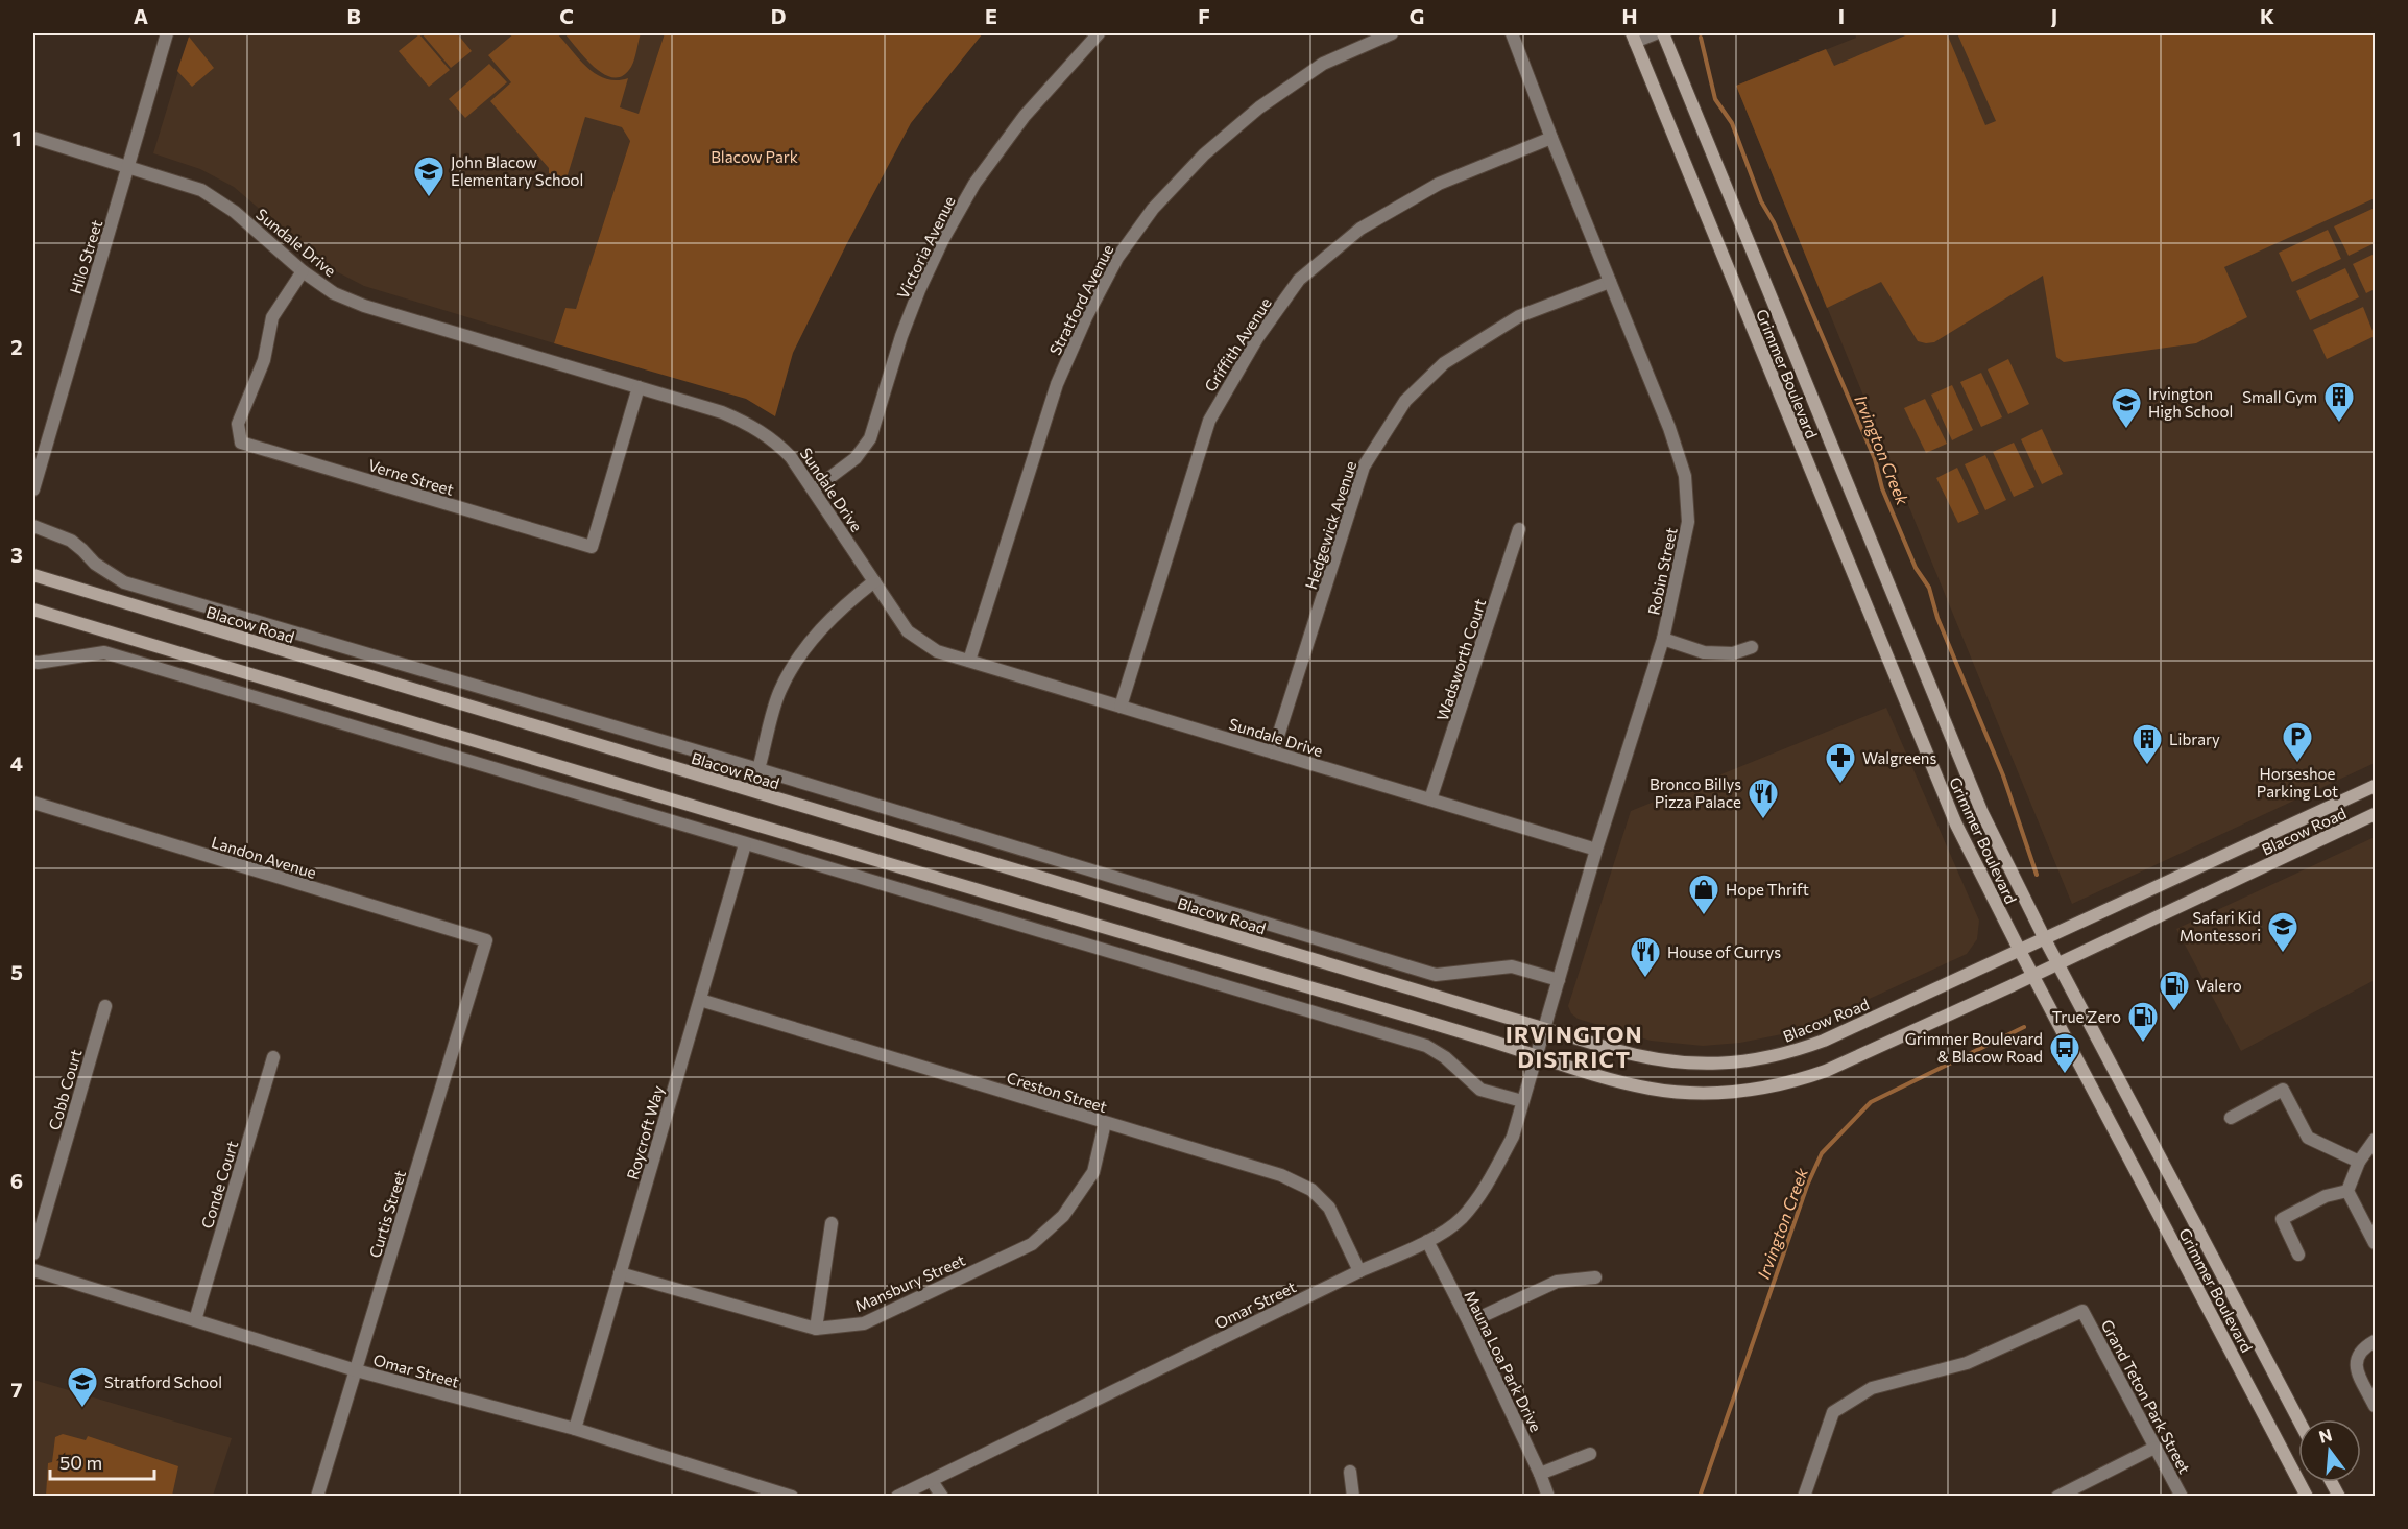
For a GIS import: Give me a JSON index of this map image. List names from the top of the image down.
{
  "streets": {
    "main road": ["Grimmer Boulevard", "Blacow Road"],
    "street": [
      "Sundale Drive",
      "Victoria Avenue",
      "Hilo Street",
      "Stratford Avenue",
      "Griffith Avenue",
      "Verne Street",
      "Hedgewick Avenue",
      "Robin Street",
      "Wadsworth Court",
      "Landon Avenue",
      "Cobb Court",
      "Creston Street",
      "Roycroft Way",
      "Conde Court",
      "Curtis Street",
      "Mansbury Street",
      "Omar Street",
      "Mauna Loa Park Drive",
      "Grand Teton Park Street"
    ]
  },
  "crossings": [
    ["Sundale Drive", "Victoria Avenue"],
    ["Sundale Drive", "Hilo Street"],
    ["Sundale Drive", "Stratford Avenue"],
    ["Sundale Drive", "Griffith Avenue"],
    ["Sundale Drive", "Verne Street"],
    ["Sundale Drive", "Hedgewick Avenue"],
    ["Sundale Drive", "Robin Street"],
    ["Sundale Drive", "Wadsworth Court"],
    ["Griffith Avenue", "Robin Street"],
    ["Grimmer Boulevard", "Blacow Road"],
    ["Hedgewick Avenue", "Robin Street"],
    ["Robin Street", "Blacow Road"],
    ["Robin Street", "Omar Street"],
    ["Blacow Road", "Omar Street"],
    ["Landon Avenue", "Curtis Street"],
    ["Creston Street", "Roycroft Way"],
    ["Creston Street", "Mansbury Street"],
    ["Creston Street", "Omar Street"],
    ["Roycroft Way", "Mansbury Street"],
    ["Roycroft Way", "Omar Street"],
    ["Conde Court", "Omar Street"],
    ["Curtis Street", "Omar Street"],
    ["Omar Street", "Mauna Loa Park Drive"]
  ],
  "districts": ["IRVINGTON DISTRICT"],
  "water": ["Irvington Creek"],
  "parks": ["Blacow Park"],
  "places": {
    "school or university": [
      "John Blacow Elementary School",
      "Irvington High School",
      "Safari Kid Montessori",
      "Stratford School"
    ],
    "building": ["Small Gym", "Library"],
    "parking": ["Horseshoe Parking Lot"],
    "pharmacy": ["Walgreens"],
    "restaurant": ["Bronco Billys Pizza Palace", "House of Currys"],
    "shop": ["Hope Thrift"],
    "fuel station": ["Valero", "True Zero"],
    "bus stop": ["Grimmer Boulevard & Blacow Road"]
  },
  "scale_bar": "50 m",
  "north": "top",
  "grid": {
    "columns": [
      "A",
      "B",
      "C",
      "D",
      "E",
      "F",
      "G",
      "H",
      "I",
      "J",
      "K"
    ],
    "rows": [
      "1",
      "2",
      "3",
      "4",
      "5",
      "6",
      "7"
    ]
  }
}
